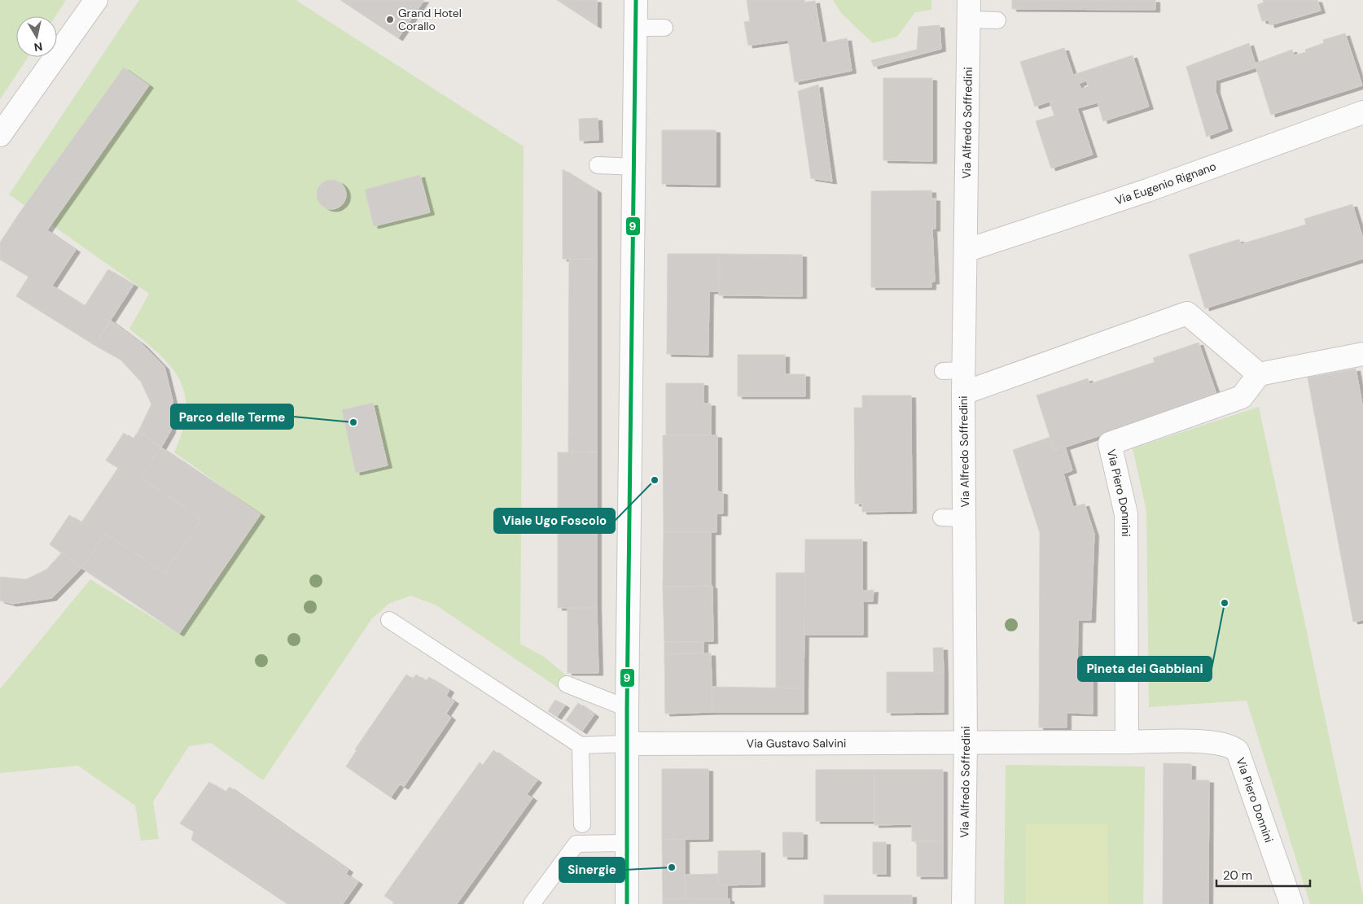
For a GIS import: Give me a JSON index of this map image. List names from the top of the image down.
{
  "streets": {
    "street": [
      "Via Alfredo Soffredini",
      "Via Eugenio Rignano",
      "Via Piero Donnini",
      "Via Gustavo Salvini"
    ]
  },
  "crossings": [
    ["Via Alfredo Soffredini", "Via Eugenio Rignano"],
    ["Via Alfredo Soffredini", "Via Gustavo Salvini"],
    ["Via Piero Donnini", "Via Gustavo Salvini"]
  ],
  "places": [
    "Grand Hotel Corallo",
    "Parco delle Terme",
    "Viale Ugo Foscolo",
    "Pineta dei Gabbiani",
    "Sinergie"
  ],
  "lines": ["transit line 9"],
  "scale_bar": "20 m",
  "north": "bottom"
}
